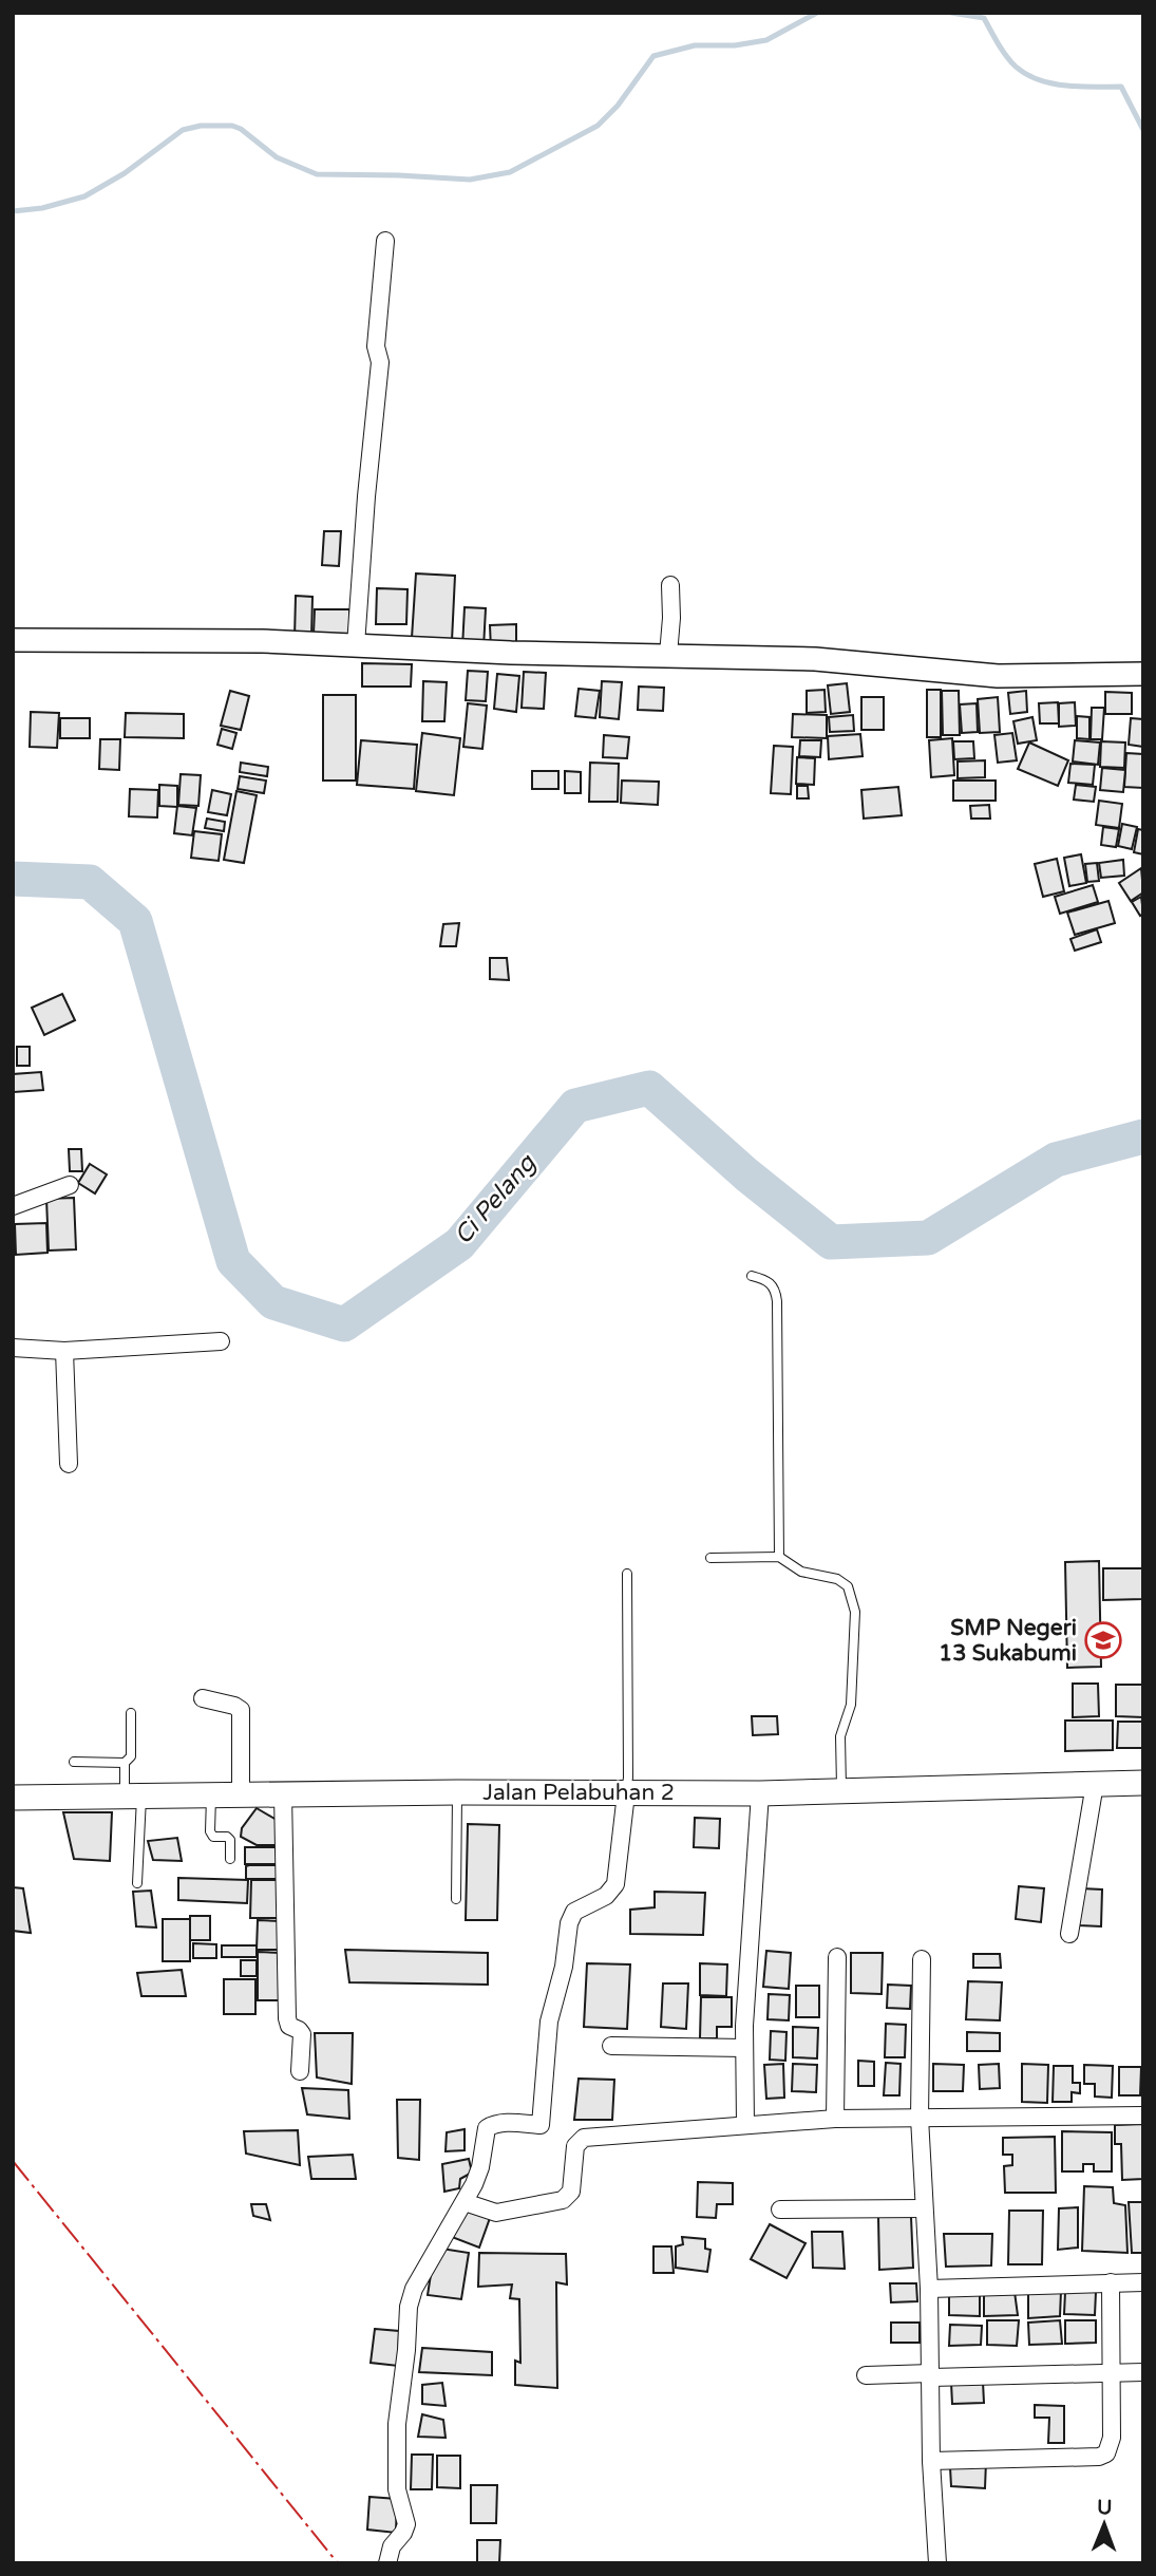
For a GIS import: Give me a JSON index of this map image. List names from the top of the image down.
{
  "streets": {
    "main road": ["Jalan Pelabuhan 2"]
  },
  "water": ["Ci Pelang"],
  "places": {
    "school or university": ["SMP Negeri 13 Sukabumi"]
  },
  "north": "top"
}
